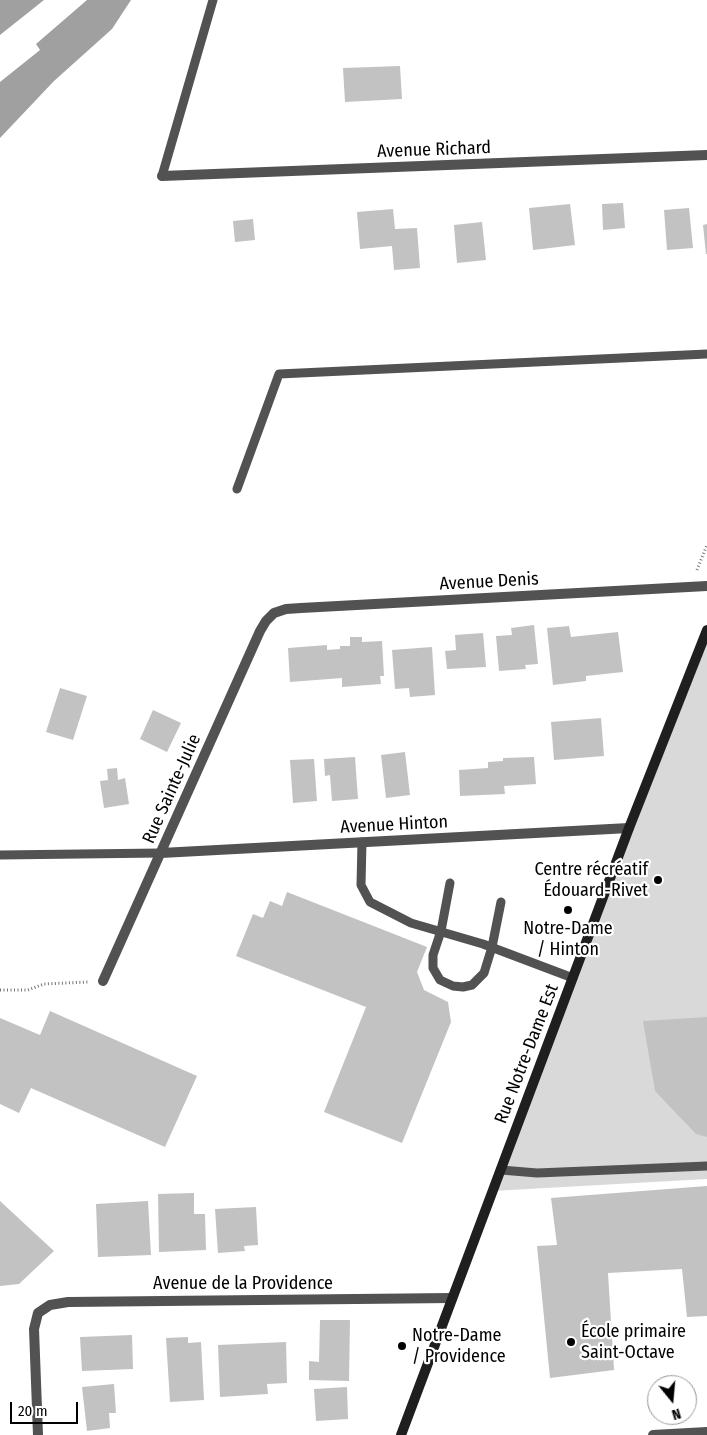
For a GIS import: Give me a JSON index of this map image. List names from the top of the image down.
{
  "streets": {
    "main road": ["Rue Notre-Dame Est"],
    "street": [
      "Avenue Richard",
      "Avenue Denis",
      "Rue Sainte-Julie",
      "Avenue Hinton",
      "Avenue de la Providence"
    ]
  },
  "crossings": [
    ["Avenue Denis", "Rue Sainte-Julie"],
    ["Rue Sainte-Julie", "Avenue Hinton"],
    ["Avenue Hinton", "Rue Notre-Dame Est"],
    ["Rue Notre-Dame Est", "Avenue de la Providence"]
  ],
  "places": [
    "Centre récréatif Édouard-Rivet",
    "Notre-Dame / Hinton",
    "École primaire Saint-Octave",
    "Notre-Dame / Providence"
  ],
  "scale_bar": "20 m",
  "north": "bottom"
}
